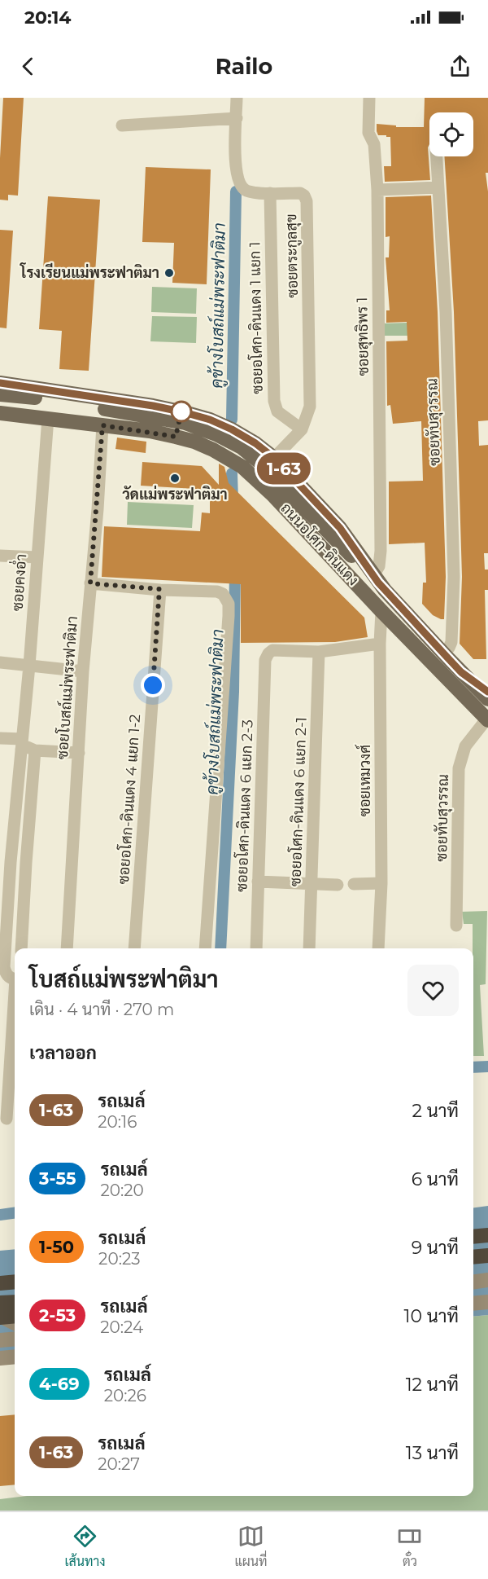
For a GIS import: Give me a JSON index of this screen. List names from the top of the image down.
{
  "streets": {
    "main road": ["ถนนอโศก-ดินแดง"],
    "street": [
      "ซอยตระกูลสุข",
      "ซอยอโศก-ดินแดง 1 แยก 1",
      "ซอยสุทธิพร 1",
      "ซอยทับสุวรรณ",
      "ซอยคงอ่ำ",
      "ซอยโบสถ์แม่พระฟาติมา",
      "ซอยเหมวงศ์",
      "ซอยอโศก-ดินแดง 4 แยก 1-2",
      "ซอยอโศก-ดินแดง 6 แยก 2-1",
      "ซอยอโศก-ดินแดง 6 แยก 2-3"
    ]
  },
  "crossings": [
    ["ซอยตระกูลสุข", "ซอยอโศก-ดินแดง 1 แยก 1"],
    ["ซอยตระกูลสุข", "ถนนอโศก-ดินแดง"],
    ["ซอยสุทธิพร 1", "ถนนอโศก-ดินแดง"],
    ["ซอยทับสุวรรณ", "ถนนอโศก-ดินแดง"],
    ["ถนนอโศก-ดินแดง", "ซอยคงอ่ำ"],
    ["ถนนอโศก-ดินแดง", "ซอยโบสถ์แม่พระฟาติมา"],
    ["ถนนอโศก-ดินแดง", "ซอยเหมวงศ์"],
    ["ซอยอโศก-ดินแดง 6 แยก 2-1", "ซอยอโศก-ดินแดง 6 แยก 2-3"]
  ],
  "water": ["คูข้างโบสถ์แม่พระฟาติมา"],
  "places": ["โรงเรียนแม่พระฟาติมา", "วัดแม่พระฟาติมา"],
  "lines": ["bus line 1-63"],
  "page": {
    "status": "20:14",
    "header": "Railo",
    "on_map": "1-63",
    "heading": [
      ["โบสถ์แม่พระฟาติมา", "เดิน · 4 นาที · 270 m"],
      "เวลาออก"
    ],
    "list": [
      {
        "mark": "1-63",
        "name": "รถเมล์",
        "note": "20:16",
        "value": "2 นาที"
      },
      {
        "mark": "3-55",
        "name": "รถเมล์",
        "note": "20:20",
        "value": "6 นาที"
      },
      {
        "mark": "1-50",
        "name": "รถเมล์",
        "note": "20:23",
        "value": "9 นาที"
      },
      {
        "mark": "2-53",
        "name": "รถเมล์",
        "note": "20:24",
        "value": "10 นาที"
      },
      {
        "mark": "4-69",
        "name": "รถเมล์",
        "note": "20:26",
        "value": "12 นาที"
      },
      {
        "mark": "1-63",
        "name": "รถเมล์",
        "note": "20:27",
        "value": "13 นาที"
      }
    ],
    "tabs": ["เส้นทาง", "แผนที่", "ตั๋ว"]
  }
}
